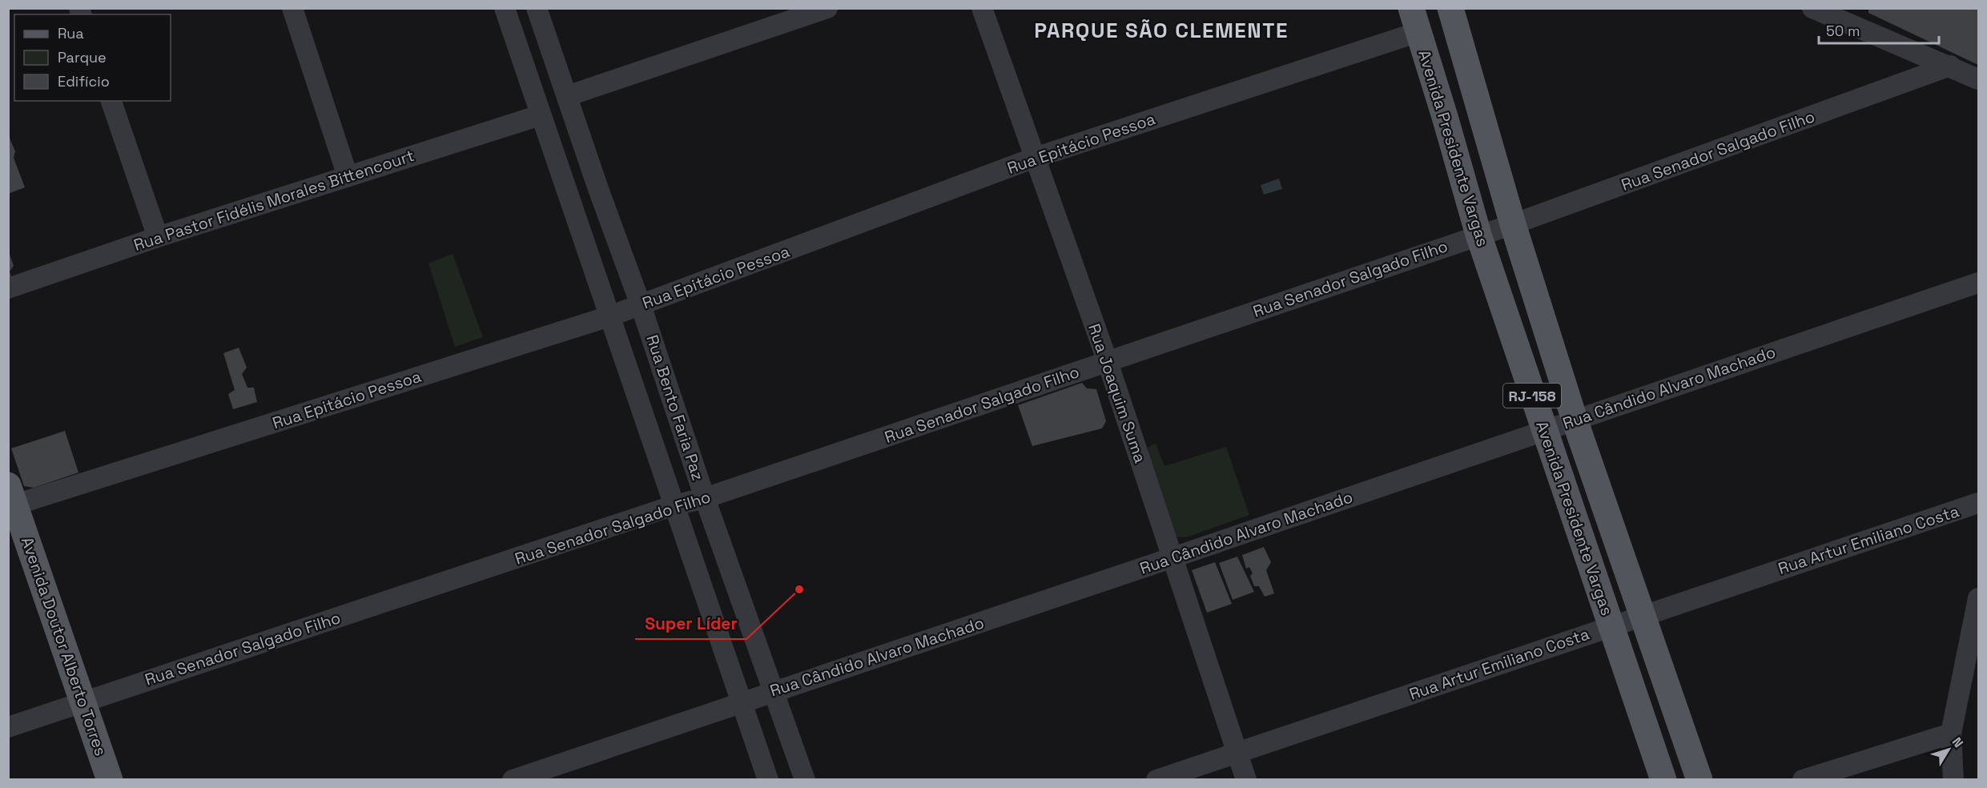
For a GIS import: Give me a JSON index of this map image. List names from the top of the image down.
{
  "streets": {
    "main road": ["Avenida Presidente Vargas", "RJ-158", "Avenida Doutor Alberto Torres"],
    "street": [
      "Rua Epitácio Pessoa",
      "Rua Senador Salgado Filho",
      "Rua Pastor Fidélis Morales Bittencourt",
      "Rua Cândido Alvaro Machado",
      "Rua Joaquim Suma",
      "Rua Bento Faria Paz",
      "Rua Artur Emiliano Costa"
    ]
  },
  "crossings": [
    ["Rua Epitácio Pessoa", "Avenida Presidente Vargas"],
    ["Rua Epitácio Pessoa", "Rua Joaquim Suma"],
    ["Rua Epitácio Pessoa", "Rua Bento Faria Paz"],
    ["Rua Epitácio Pessoa", "Avenida Doutor Alberto Torres"],
    ["Avenida Presidente Vargas", "Rua Senador Salgado Filho"],
    ["Avenida Presidente Vargas", "Rua Cândido Alvaro Machado"],
    ["Avenida Presidente Vargas", "Rua Artur Emiliano Costa"],
    ["Rua Senador Salgado Filho", "Rua Joaquim Suma"],
    ["Rua Senador Salgado Filho", "Rua Bento Faria Paz"],
    ["Rua Senador Salgado Filho", "Avenida Doutor Alberto Torres"],
    ["Rua Pastor Fidélis Morales Bittencourt", "Rua Bento Faria Paz"],
    ["Rua Cândido Alvaro Machado", "Rua Joaquim Suma"],
    ["Rua Cândido Alvaro Machado", "Rua Bento Faria Paz"],
    ["Rua Joaquim Suma", "Rua Artur Emiliano Costa"]
  ],
  "districts": ["PARQUE SÃO CLEMENTE"],
  "places": ["Super Líder"],
  "legend": ["Rua", "Parque", "Edifício"],
  "scale_bar": "50 m",
  "north": "top right"
}
